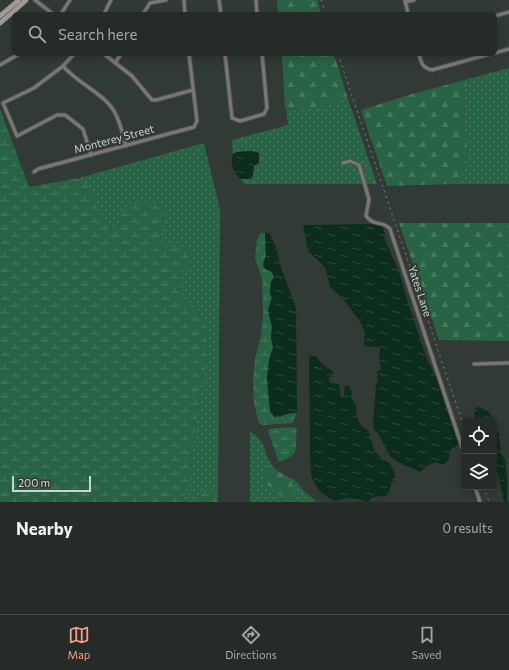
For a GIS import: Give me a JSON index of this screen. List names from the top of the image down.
{
  "streets": {
    "street": ["Monterey Street", "Yates Lane"]
  },
  "scale_bar": "200 m",
  "page": {
    "search": "Search here",
    "scale": "200 m",
    "heading": ["Nearby", "0 results"],
    "nav": ["Map", "Directions", "Saved"]
  }
}
